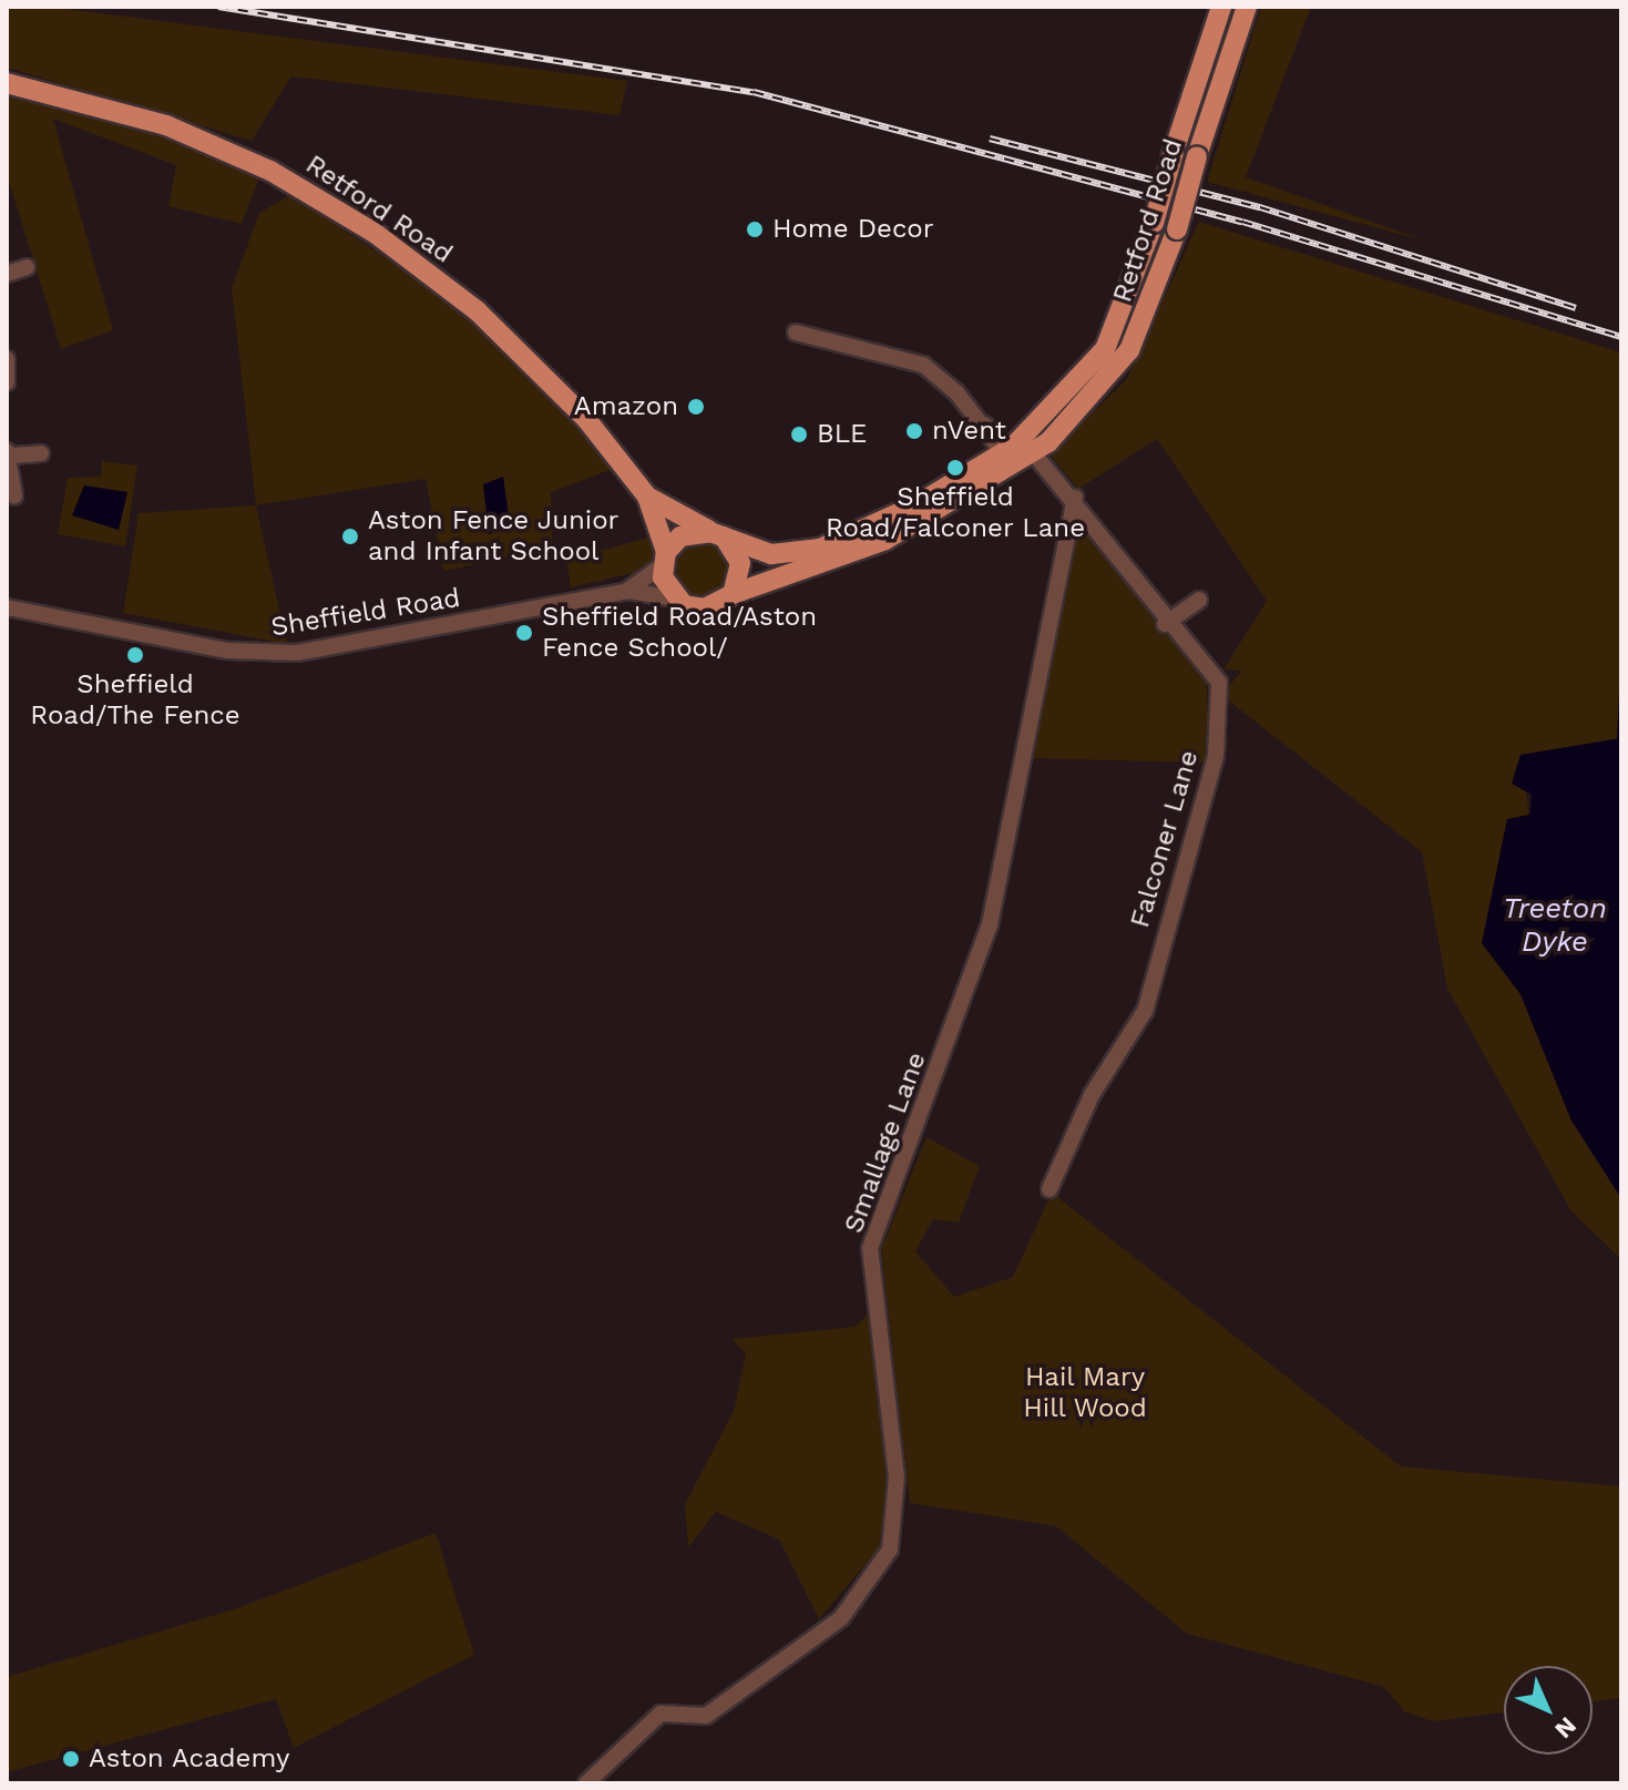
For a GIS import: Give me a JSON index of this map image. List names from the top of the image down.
{
  "streets": {
    "main road": ["Retford Road"],
    "street": ["Sheffield Road", "Falconer Lane", "Smallage Lane"]
  },
  "crossings": [
    ["Retford Road", "Sheffield Road"],
    ["Retford Road", "Falconer Lane"],
    ["Falconer Lane", "Smallage Lane"]
  ],
  "water": ["Treeton Dyke"],
  "parks": ["Hail Mary Hill Wood"],
  "places": [
    "Home Decor",
    "Amazon",
    "nVent",
    "BLE",
    "Sheffield Road/Falconer Lane",
    "Aston Fence Junior and Infant School",
    "Sheffield Road/Aston Fence School/",
    "Sheffield Road/The Fence",
    "Aston Academy"
  ],
  "north": "bottom right"
}
